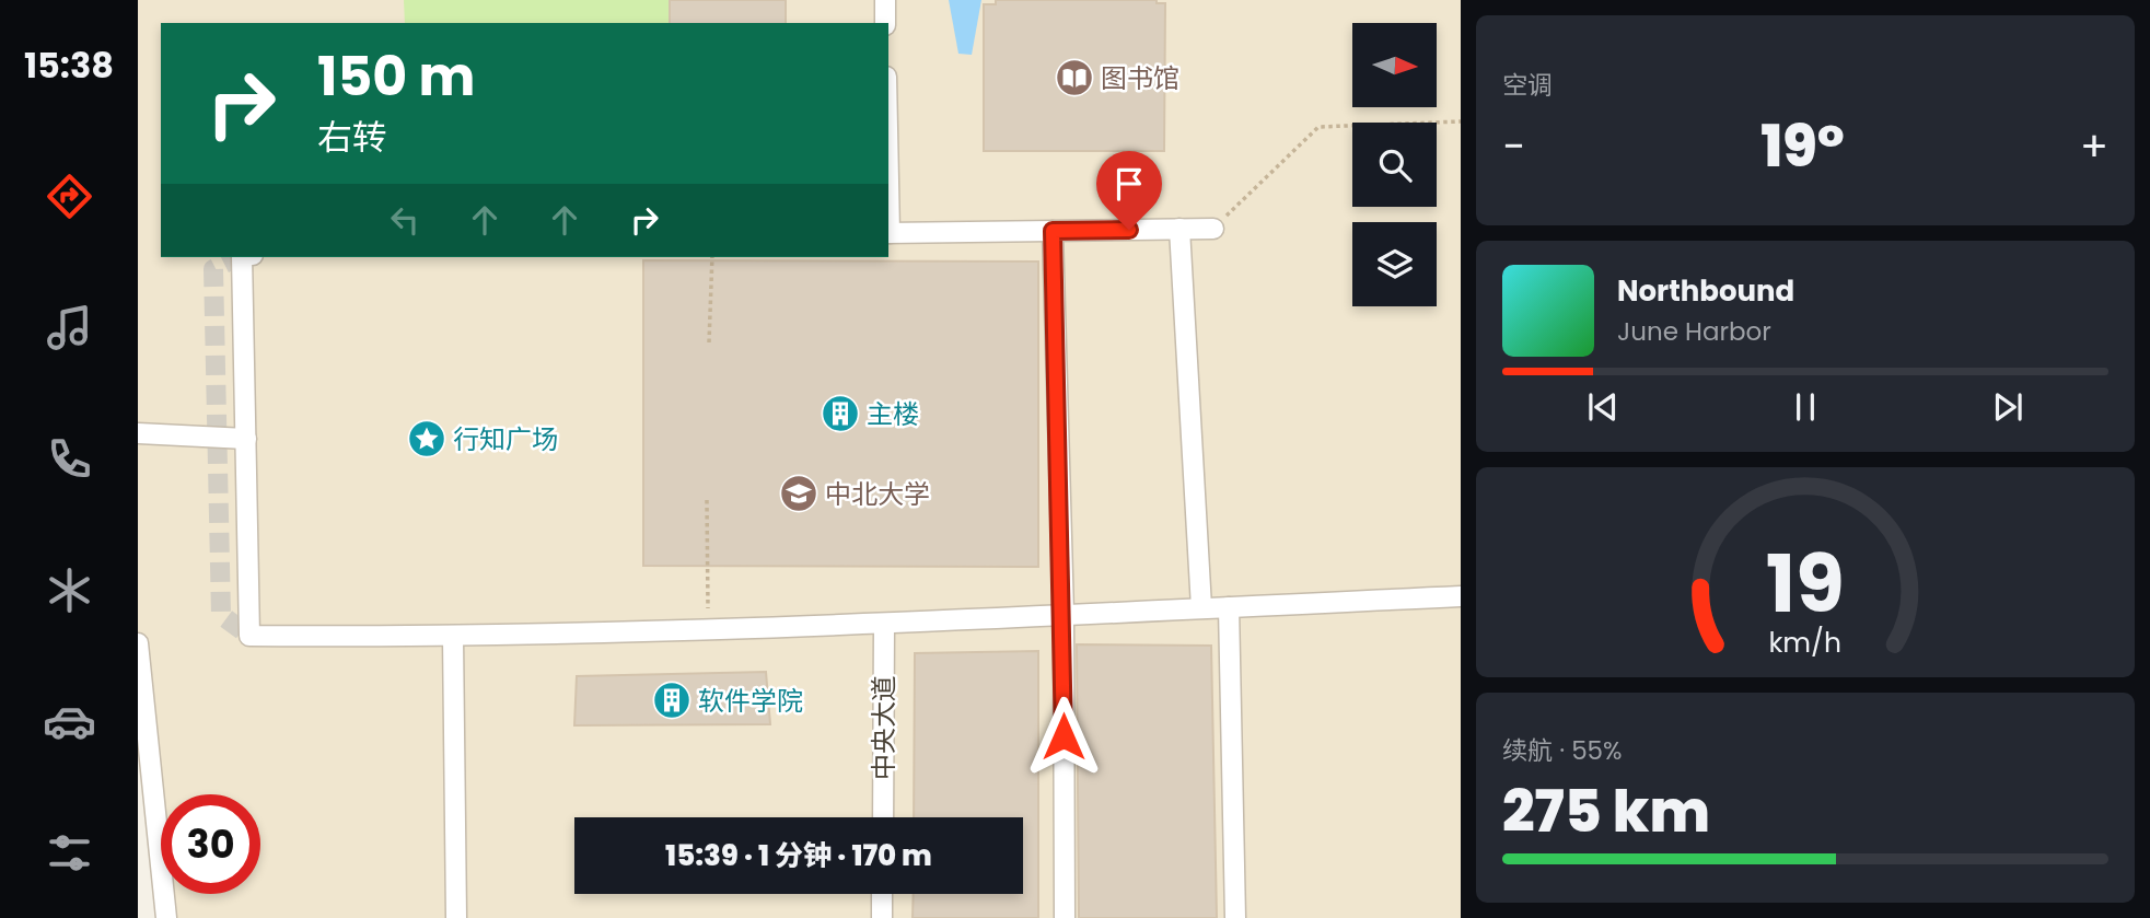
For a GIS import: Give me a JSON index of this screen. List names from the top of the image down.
{
  "streets": {
    "street": ["中央大道"]
  },
  "places": {
    "library": ["图书馆"],
    "building": ["主楼", "软件学院"],
    "place": ["行知广场"],
    "school or university": ["中北大学"]
  },
  "north": "right",
  "page": {
    "tabs": "15:38",
    "tile": [
      "空调",
      ["续航 · 55%", "275 km"]
    ],
    "turn": ["150 m", "右转"],
    "heat": ["−", "19°", "+"],
    "song": ["Northbound", "June Harbor"],
    "limit": "30",
    "trip": "15:39 · 1 分钟 · 170 m",
    "gauge": ["19", "km/h"]
  }
}
